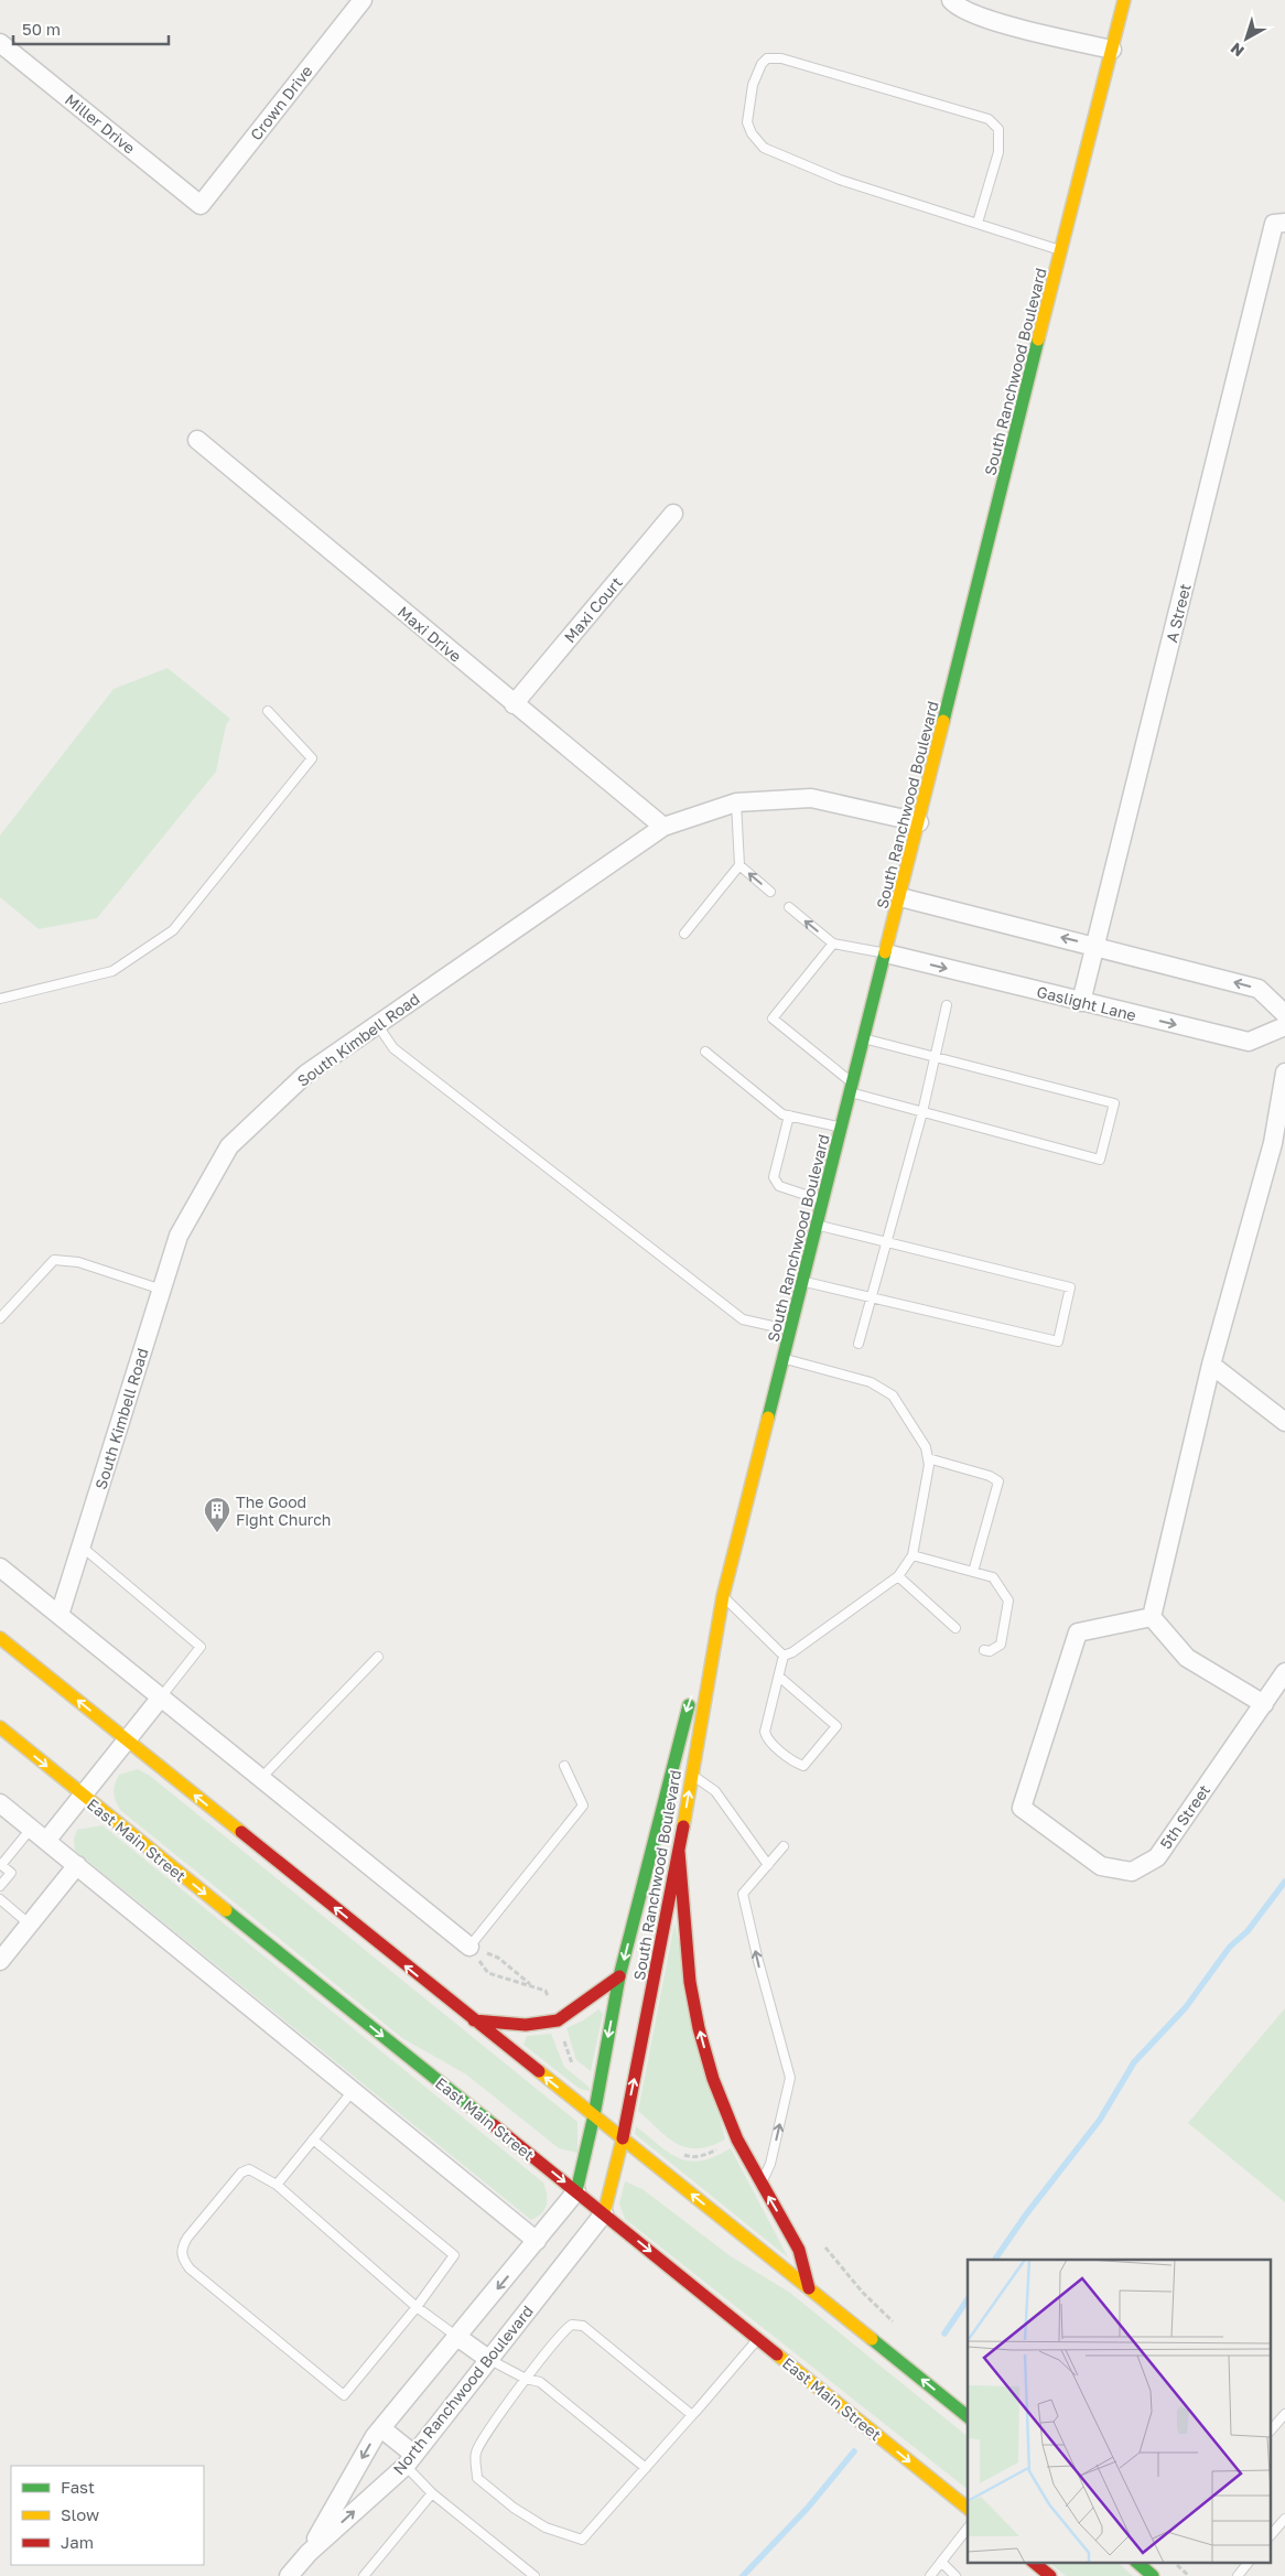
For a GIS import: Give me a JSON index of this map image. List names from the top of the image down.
{
  "streets": {
    "main road": ["South Ranchwood Boulevard", "East Main Street"],
    "street": [
      "Crown Drive",
      "Miller Drive",
      "Maxi Court",
      "A Street",
      "Maxi Drive",
      "Gaslight Lane",
      "South Kimbell Road",
      "5th Street",
      "North Ranchwood Boulevard"
    ]
  },
  "crossings": [
    ["Crown Drive", "Miller Drive"],
    ["South Ranchwood Boulevard", "Gaslight Lane"],
    ["South Ranchwood Boulevard", "South Kimbell Road"],
    ["South Ranchwood Boulevard", "East Main Street"],
    ["South Ranchwood Boulevard", "North Ranchwood Boulevard"],
    ["Maxi Court", "Maxi Drive"],
    ["A Street", "Gaslight Lane"],
    ["Maxi Drive", "South Kimbell Road"],
    ["East Main Street", "North Ranchwood Boulevard"]
  ],
  "places": {
    "building": ["The Good Fight Church"]
  },
  "legend": ["Fast", "Slow", "Jam"],
  "scale_bar": "50 m",
  "north": "bottom left"
}
